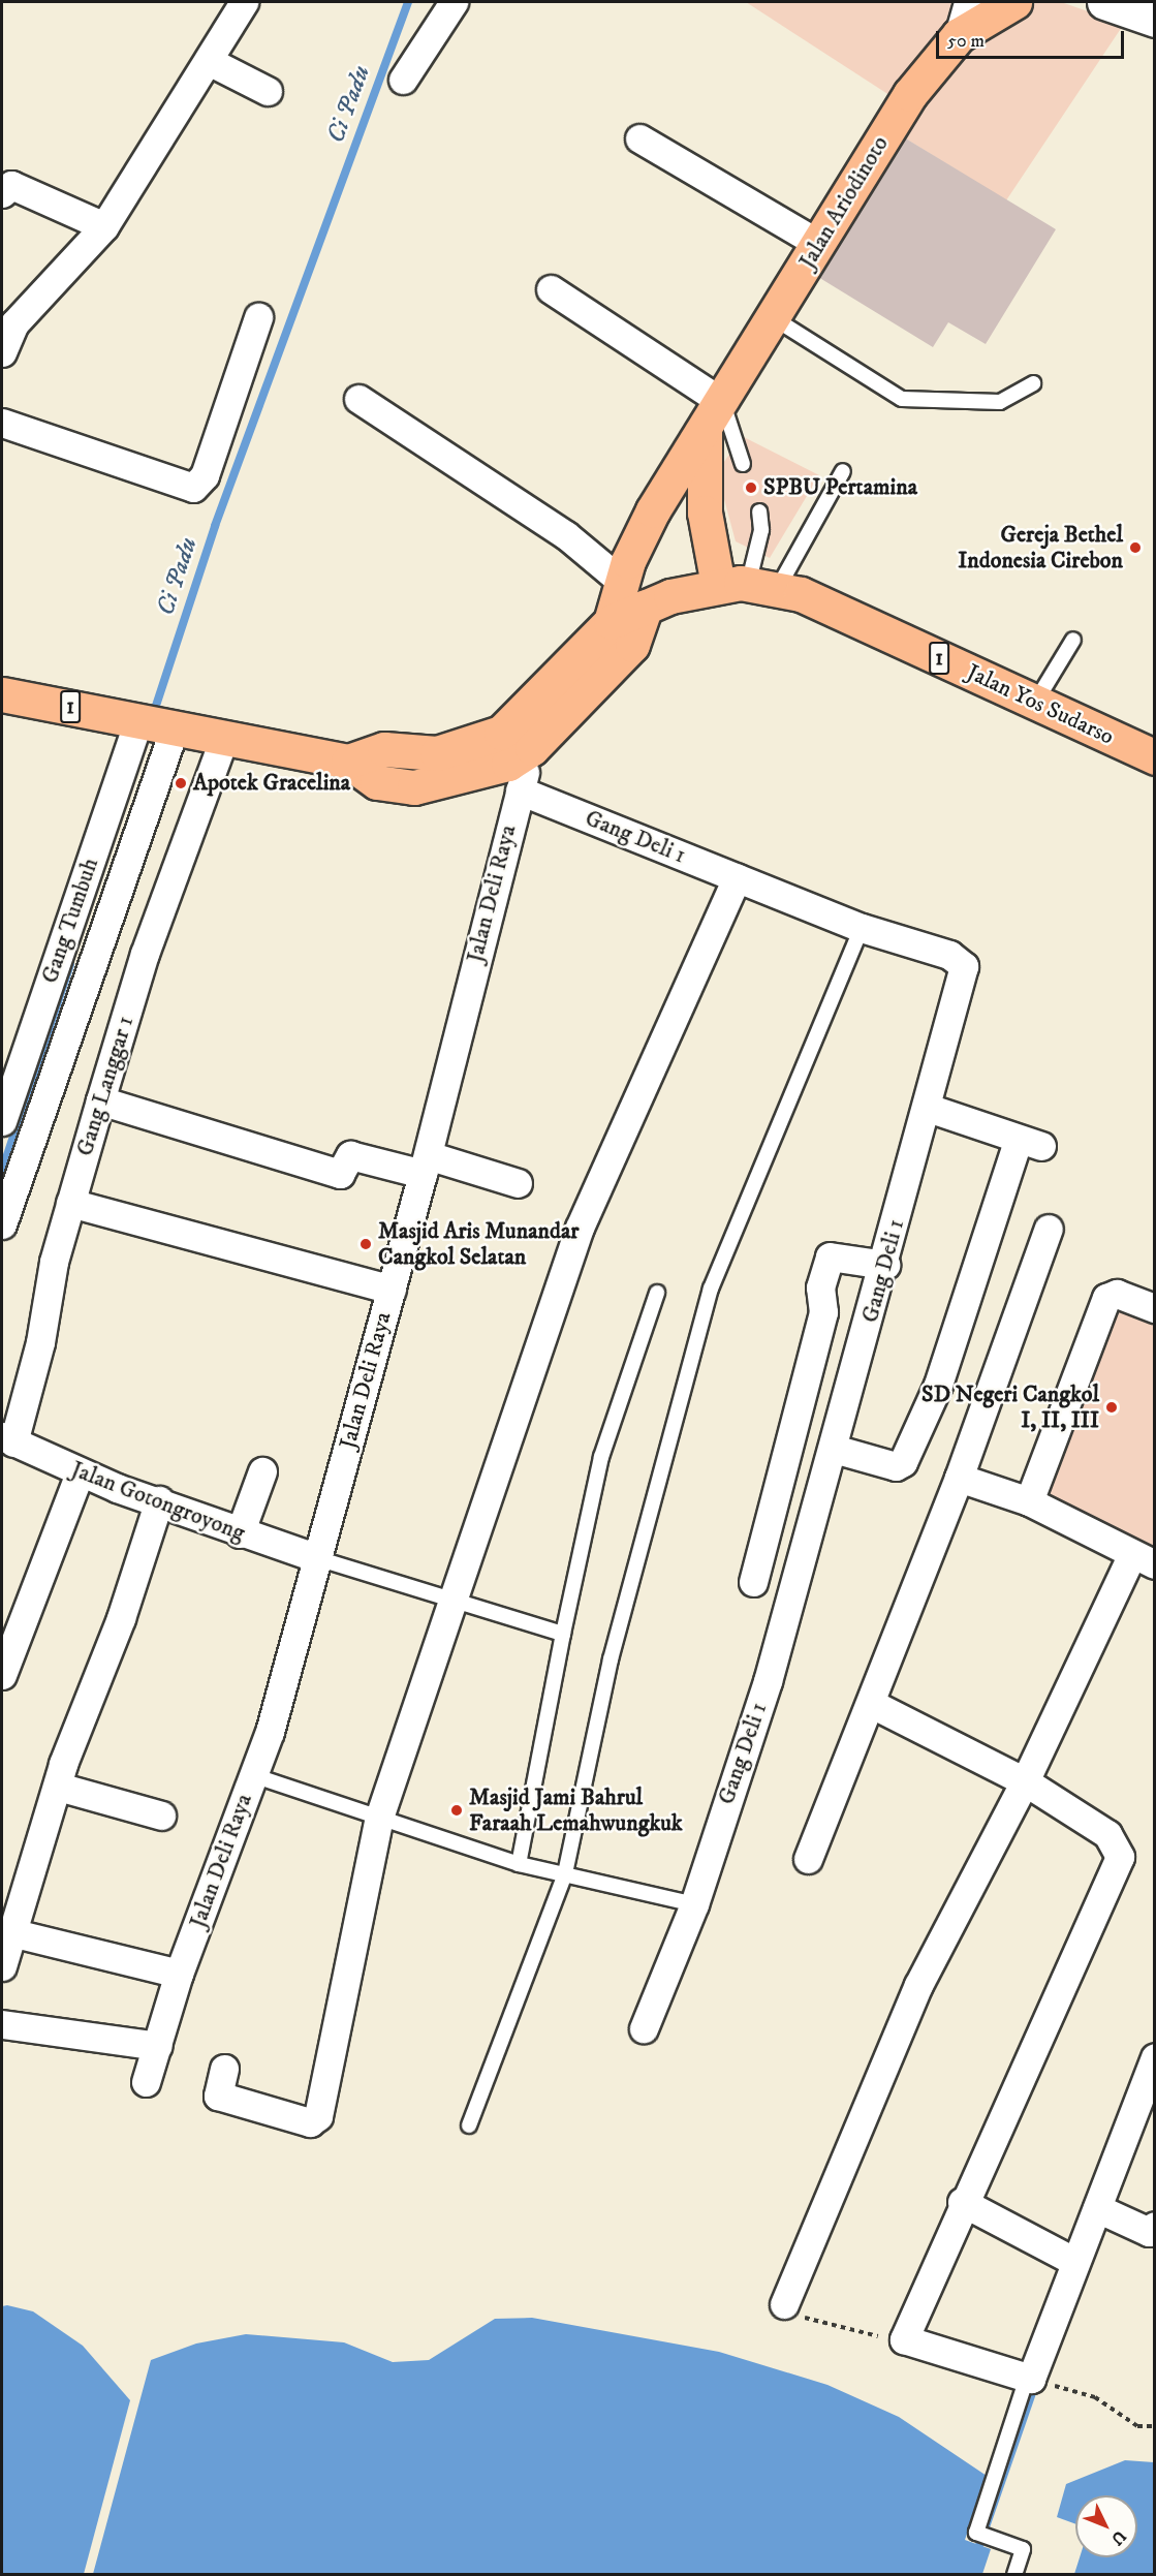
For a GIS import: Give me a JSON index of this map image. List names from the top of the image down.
{
  "streets": {
    "main road": ["Jalan Ariodinoto", "1", "Jalan Yos Sudarso"],
    "street": [
      "Gang Deli 1",
      "Jalan Deli Raya",
      "Gang Tumbuh",
      "Gang Langgar 1",
      "Jalan Gotongroyong"
    ]
  },
  "crossings": [
    ["Jalan Ariodinoto", "1"],
    ["1", "Jalan Yos Sudarso"],
    ["1", "Jalan Deli Raya"],
    ["1", "Gang Tumbuh"],
    ["1", "Gang Langgar 1"],
    ["Gang Deli 1", "Jalan Deli Raya"],
    ["Jalan Deli Raya", "Jalan Gotongroyong"],
    ["Gang Langgar 1", "Jalan Gotongroyong"]
  ],
  "water": ["Ci Padu"],
  "places": [
    "SPBU Pertamina",
    "Gereja Bethel Indonesia Cirebon",
    "Apotek Gracelina",
    "Masjid Aris Munandar Cangkol Selatan",
    "SD Negeri Cangkol I, II, III",
    "Masjid Jami Bahrul Faraah Lemahwungkuk"
  ],
  "scale_bar": "50 m",
  "north": "bottom right"
}
